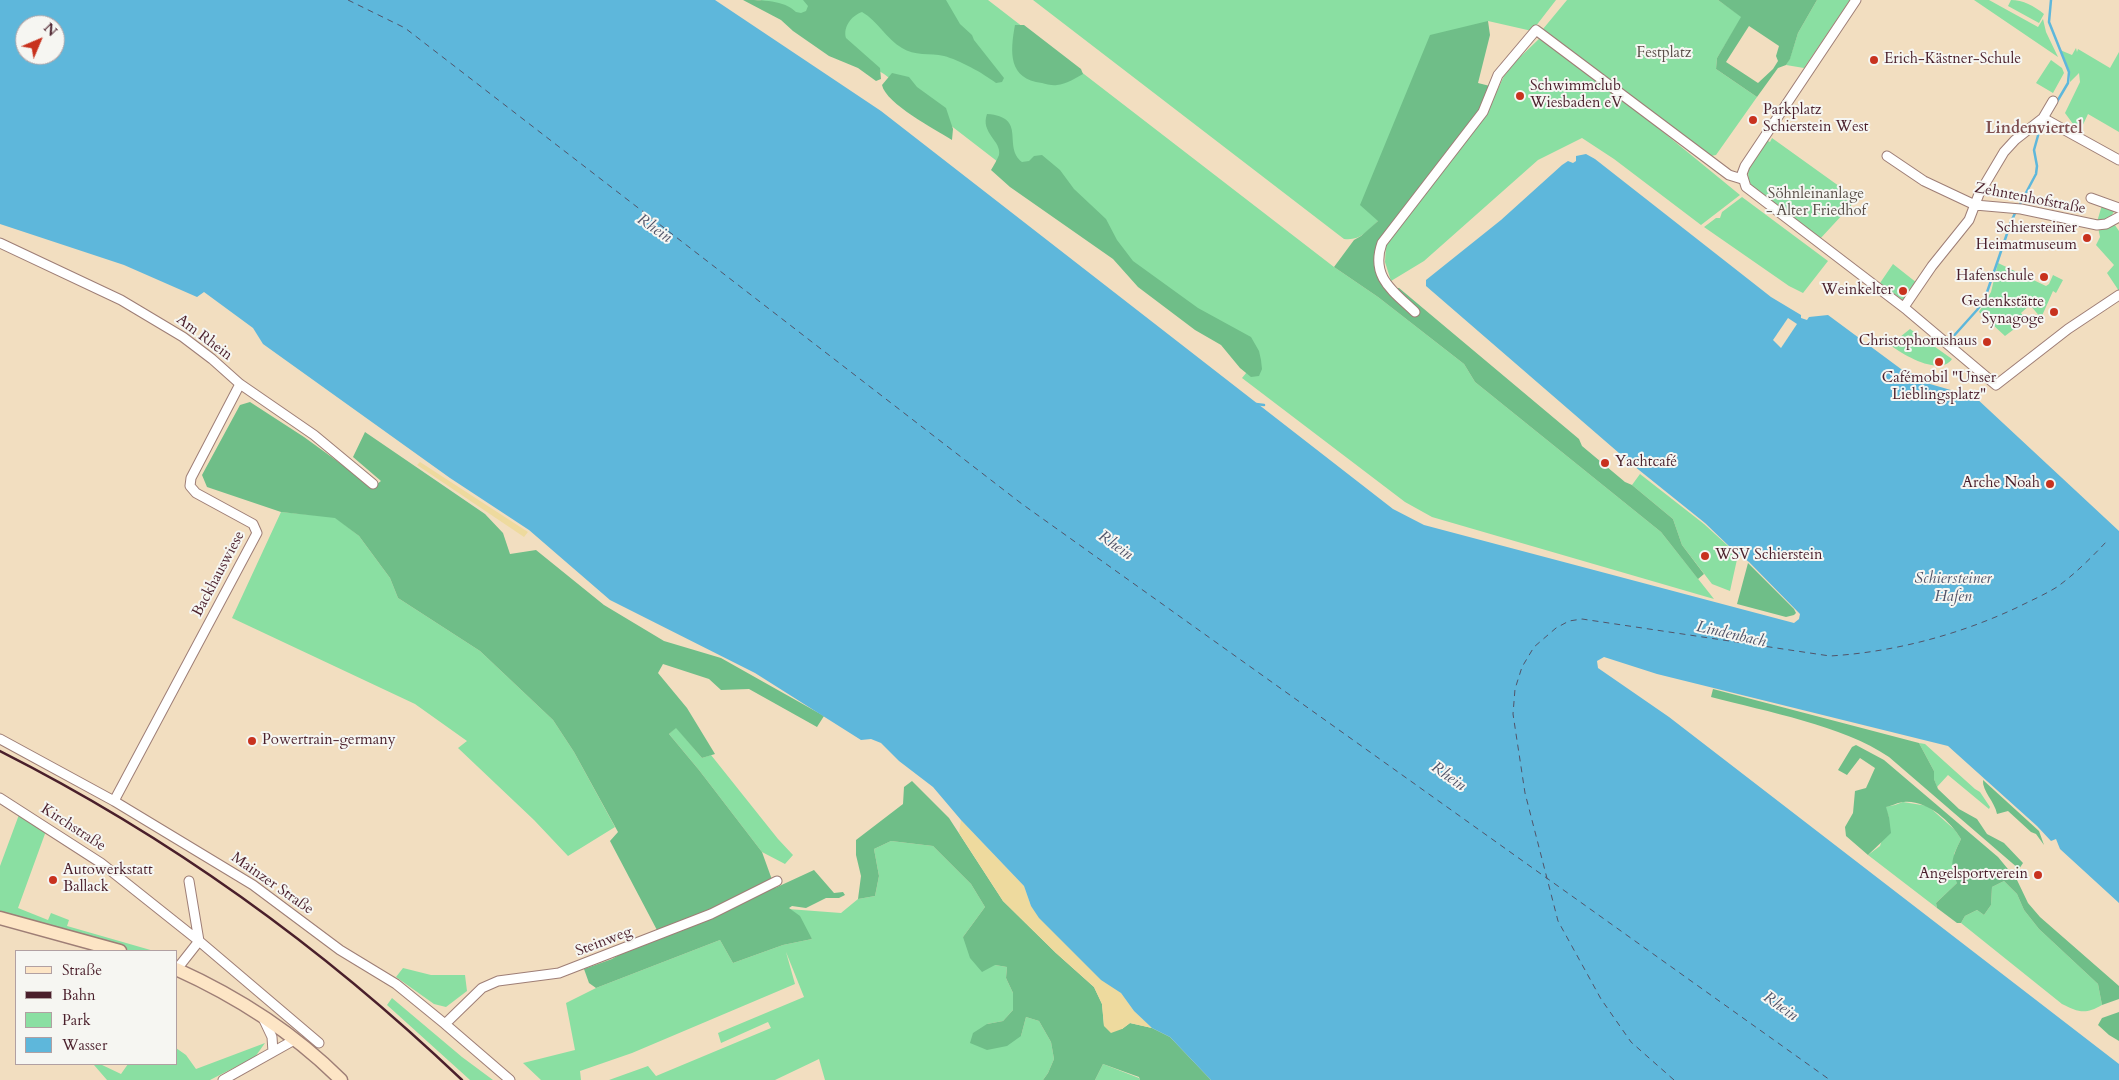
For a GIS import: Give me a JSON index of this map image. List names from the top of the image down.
{
  "streets": {
    "street": [
      "Zehntenhofstraße",
      "Am Rhein",
      "Backhauswiese",
      "Kirchstraße",
      "Mainzer Straße",
      "Steinweg"
    ]
  },
  "crossings": [
    ["Am Rhein", "Backhauswiese"],
    ["Backhauswiese", "Mainzer Straße"],
    ["Mainzer Straße", "Steinweg"]
  ],
  "districts": ["Lindenviertel"],
  "water": ["Rhein", "Schiersteiner Hafen", "Lindenbach"],
  "parks": ["Festplatz", "Söhnleinanlage - Alter Friedhof"],
  "places": [
    "Erich-Kästner-Schule",
    "Schwimmclub Wiesbaden eV",
    "Parkplatz Schierstein West",
    "Schiersteiner Heimatmuseum",
    "Hafenschule",
    "Weinkelter",
    "Gedenkstätte Synagoge",
    "Christophorushaus",
    "Cafémobil \"Unser Lieblingsplatz\"",
    "Yachtcafé",
    "Arche Noah",
    "WSV Schierstein",
    "Powertrain-germany",
    "Angelsportverein",
    "Autowerkstatt Ballack"
  ],
  "legend": [
    "Straße",
    "Bahn",
    "Park",
    "Wasser"
  ],
  "north": "top right"
}
